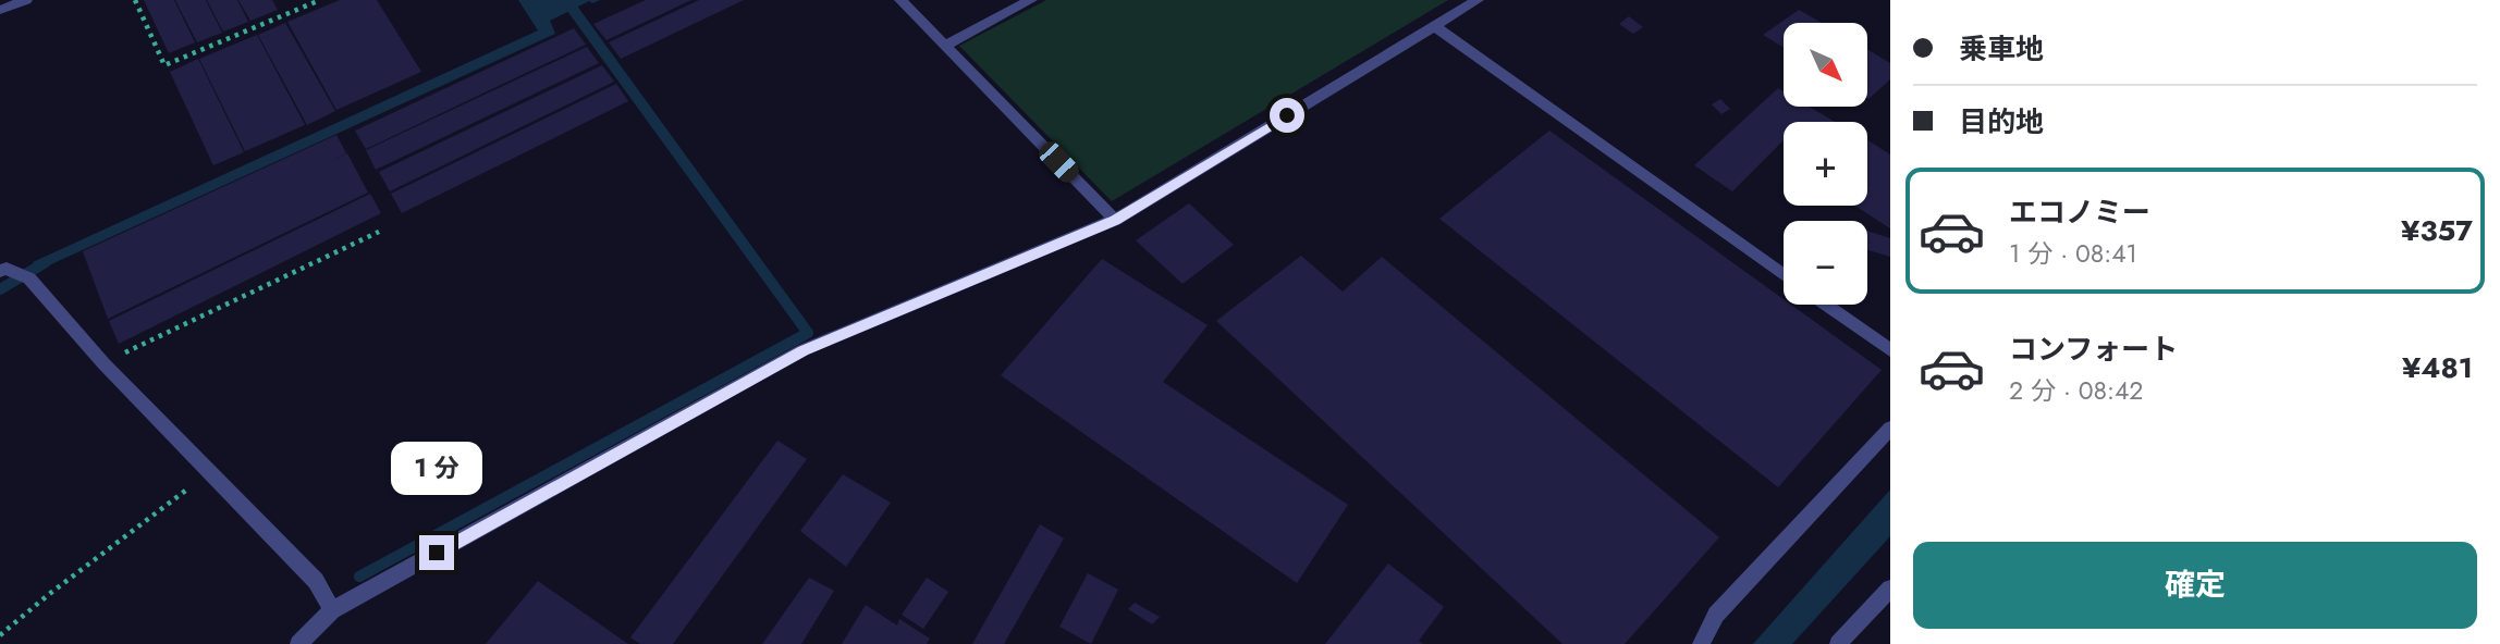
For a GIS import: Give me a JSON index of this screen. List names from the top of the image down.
{
  "north": "bottom right",
  "page": {
    "banner": ["乗車地", "目的地"],
    "map_buttons": ["+", "−"],
    "list": [
      {
        "name": "エコノミー",
        "note": "1 分 · 08:41",
        "value": "¥357"
      },
      {
        "name": "コンフォート",
        "note": "2 分 · 08:42",
        "value": "¥481"
      }
    ],
    "bubble": "1 分",
    "buttons": "確定"
  }
}
